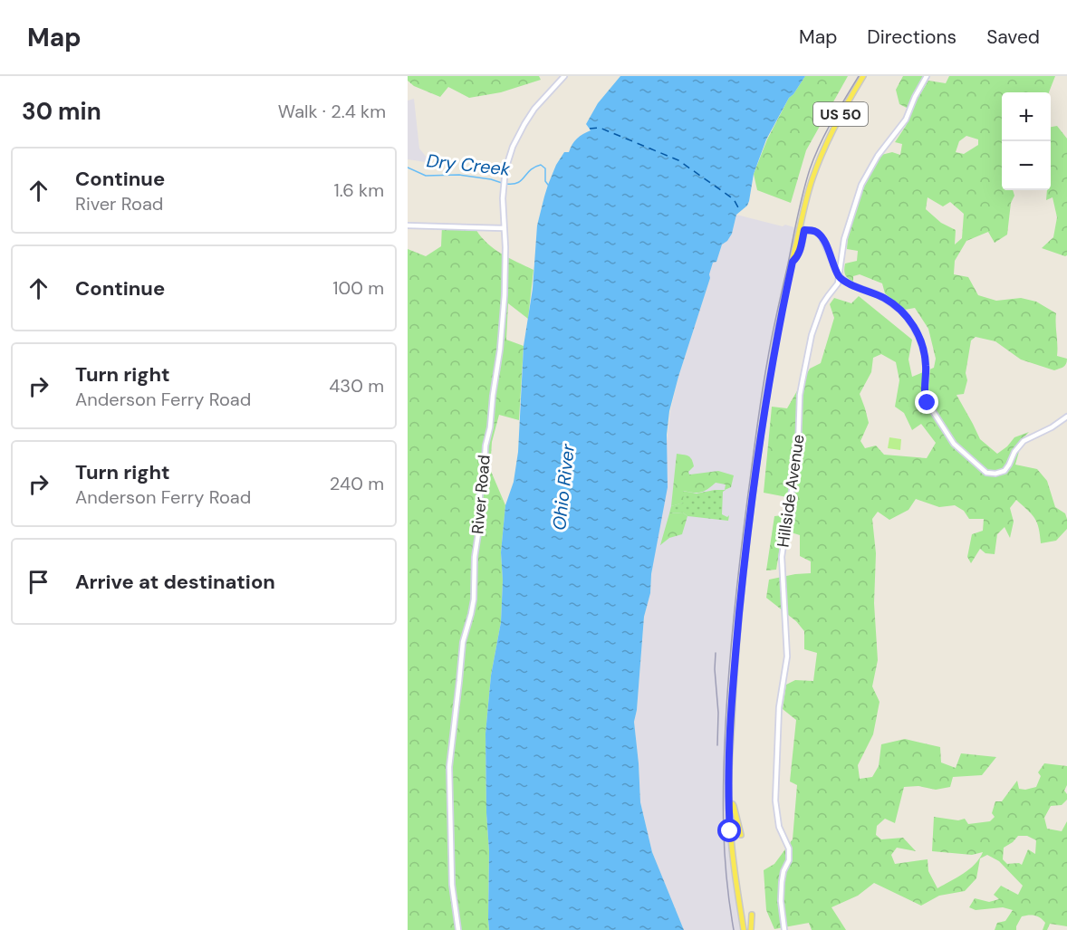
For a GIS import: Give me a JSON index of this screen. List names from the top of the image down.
{
  "streets": {
    "main road": ["US 50"],
    "street": ["Hillside Avenue", "River Road"]
  },
  "water": ["Dry Creek", "Ohio River"],
  "page": {
    "header": "Map",
    "nav": ["Map", "Directions", "Saved"],
    "heading": ["30 min", "Walk · 2.4 km"],
    "map_buttons": ["+", "−"],
    "list": [
      ["Continue", "River Road", "1.6 km"],
      ["Continue", "100 m"],
      ["Turn right", "Anderson Ferry Road", "430 m"],
      ["Turn right", "Anderson Ferry Road", "240 m"],
      "Arrive at destination"
    ]
  }
}
